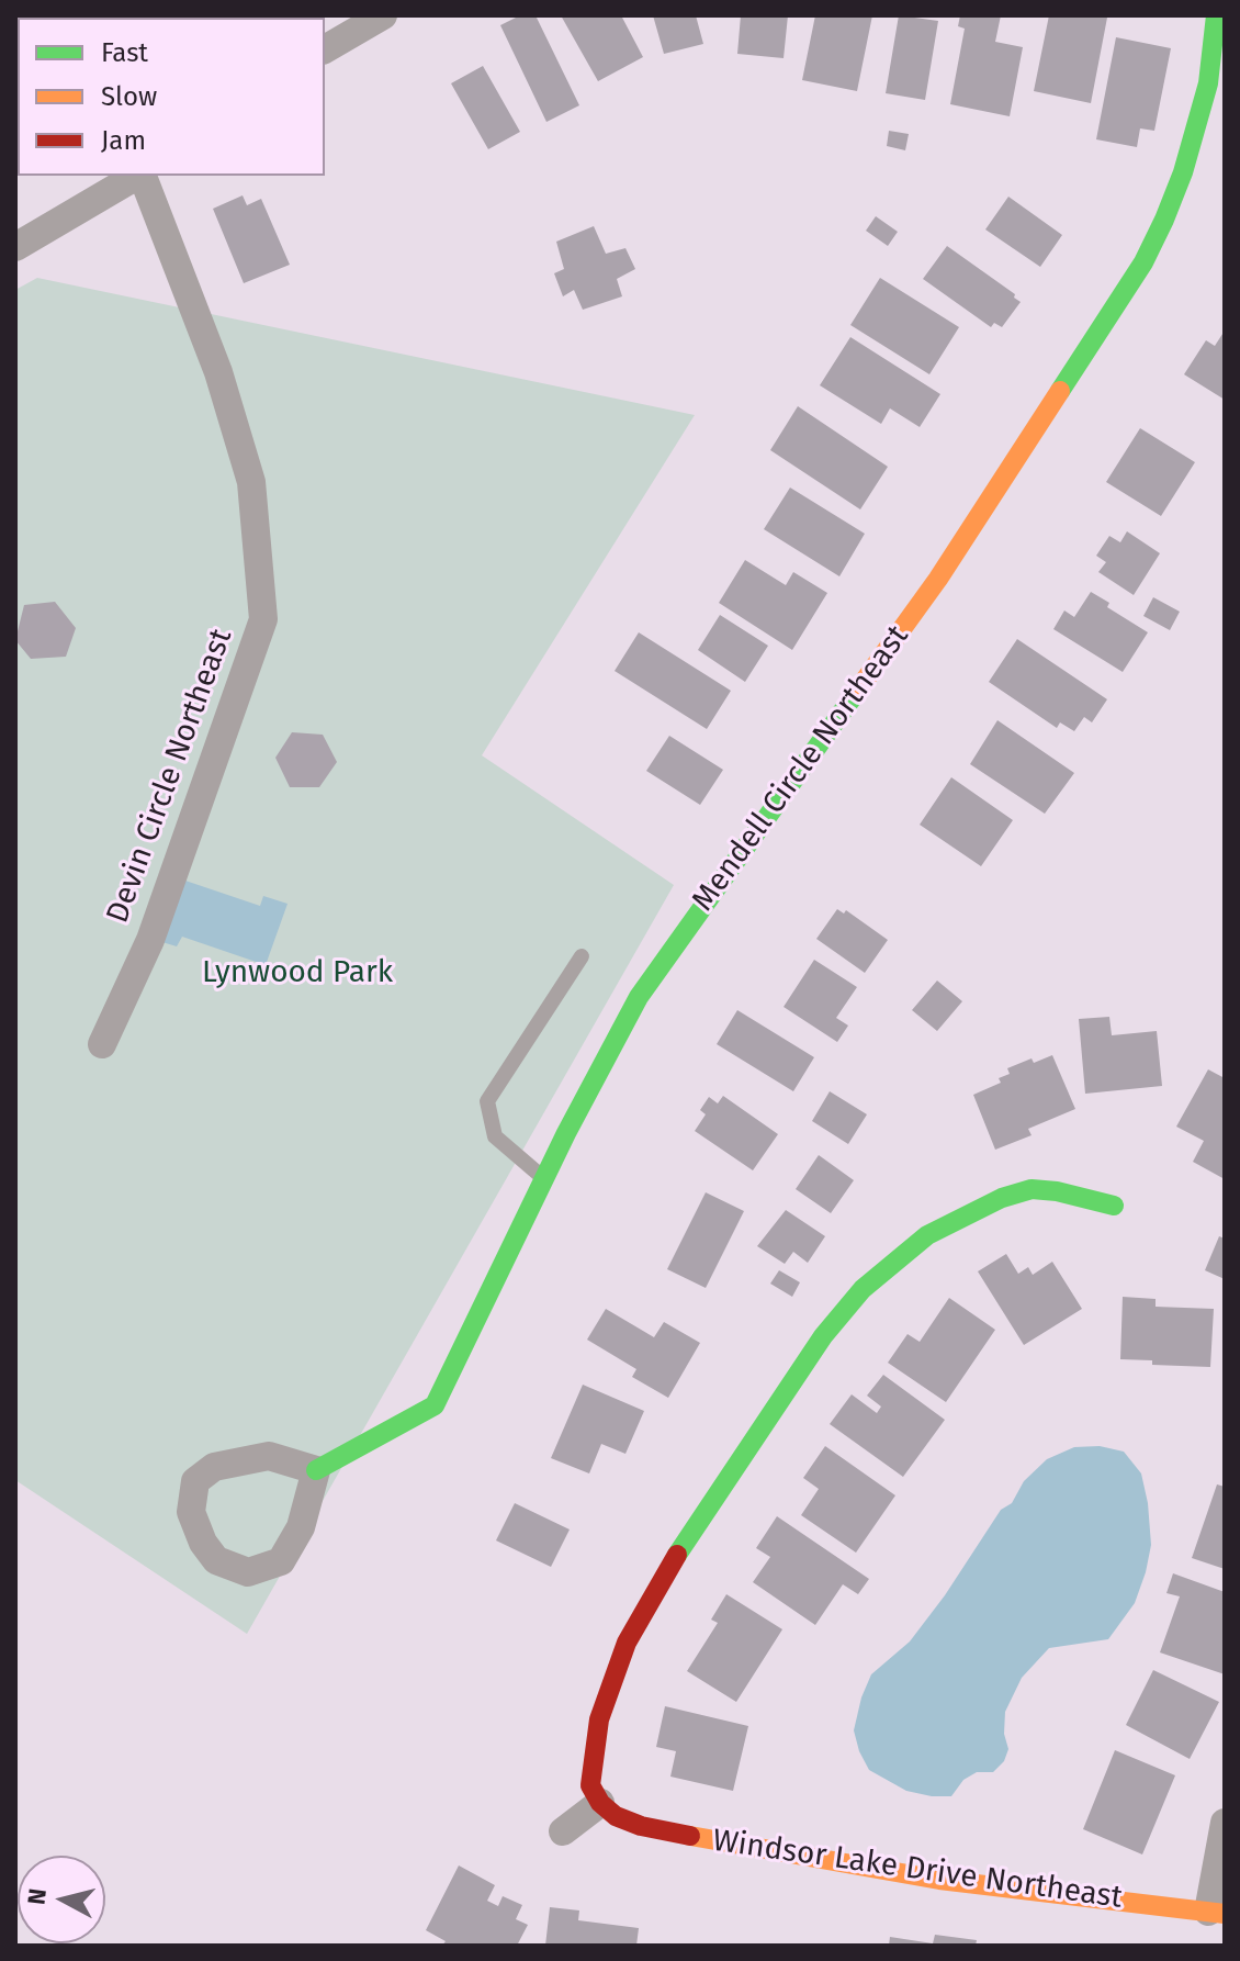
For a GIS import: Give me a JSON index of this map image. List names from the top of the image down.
{
  "streets": {
    "street": ["Mendell Circle Northeast", "Devin Circle Northeast", "Windsor Lake Drive Northeast"]
  },
  "parks": ["Lynwood Park"],
  "legend": ["Fast", "Slow", "Jam"],
  "north": "left"
}
